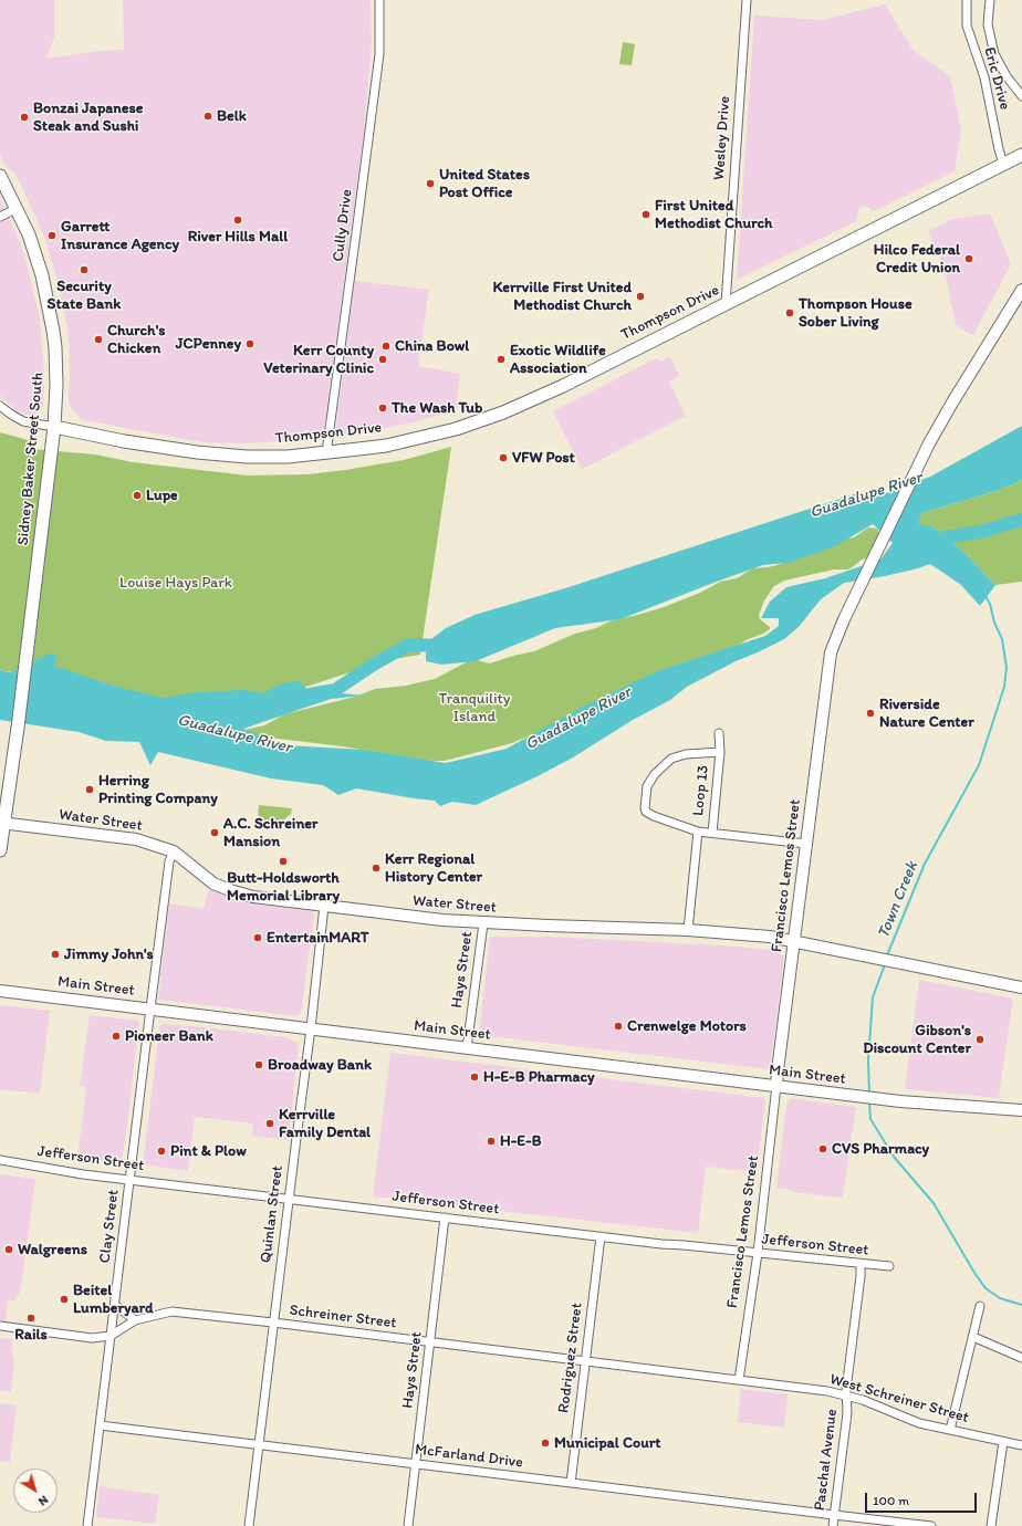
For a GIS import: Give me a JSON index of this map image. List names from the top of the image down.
{
  "streets": {
    "main road": ["Thompson Drive", "Sidney Baker Street South"],
    "street": [
      "Eric Drive",
      "Wesley Drive",
      "Cully Drive",
      "Loop 13",
      "Water Street",
      "Francisco Lemos Street",
      "Hays Street",
      "Main Street",
      "Jefferson Street",
      "Quinlan Street",
      "Clay Street",
      "Schreiner Street",
      "Rodriguez Street",
      "West Schreiner Street",
      "McFarland Drive",
      "Paschal Avenue"
    ]
  },
  "crossings": [
    ["Eric Drive", "Thompson Drive"],
    ["Wesley Drive", "Thompson Drive"],
    ["Cully Drive", "Thompson Drive"],
    ["Thompson Drive", "Sidney Baker Street South"],
    ["Sidney Baker Street South", "Water Street"],
    ["Water Street", "Francisco Lemos Street"],
    ["Water Street", "Hays Street"],
    ["Water Street", "Quinlan Street"],
    ["Water Street", "Clay Street"],
    ["Francisco Lemos Street", "Main Street"],
    ["Francisco Lemos Street", "Jefferson Street"],
    ["Francisco Lemos Street", "West Schreiner Street"],
    ["Hays Street", "Main Street"],
    ["Hays Street", "Jefferson Street"],
    ["Hays Street", "Schreiner Street"],
    ["Hays Street", "McFarland Drive"],
    ["Main Street", "Quinlan Street"],
    ["Main Street", "Clay Street"],
    ["Jefferson Street", "Quinlan Street"],
    ["Jefferson Street", "Clay Street"],
    ["Jefferson Street", "Rodriguez Street"],
    ["Jefferson Street", "Paschal Avenue"],
    ["Quinlan Street", "Schreiner Street"],
    ["Quinlan Street", "McFarland Drive"],
    ["Clay Street", "Schreiner Street"],
    ["Clay Street", "McFarland Drive"],
    ["Schreiner Street", "Rodriguez Street"],
    ["Schreiner Street", "West Schreiner Street"],
    ["Rodriguez Street", "McFarland Drive"],
    ["West Schreiner Street", "Paschal Avenue"],
    ["McFarland Drive", "Paschal Avenue"]
  ],
  "water": ["Guadalupe River", "Town Creek"],
  "parks": ["Louise Hays Park", "Tranquility Island"],
  "places": [
    "Belk",
    "Bonzai Japanese Steak and Sushi",
    "United States Post Office",
    "First United Methodist Church",
    "River Hills Mall",
    "Garrett Insurance Agency",
    "Hilco Federal Credit Union",
    "Security State Bank",
    "Kerrville First United Methodist Church",
    "Thompson House Sober Living",
    "Church's Chicken",
    "JCPenney",
    "China Bowl",
    "Kerr County Veterinary Clinic",
    "Exotic Wildlife Association",
    "The Wash Tub",
    "VFW Post",
    "Lupe",
    "Riverside Nature Center",
    "Herring Printing Company",
    "A.C. Schreiner Mansion",
    "Butt-Holdsworth Memorial Library",
    "Kerr Regional History Center",
    "EntertainMART",
    "Jimmy John's",
    "Crenwelge Motors",
    "Pioneer Bank",
    "Gibson's Discount Center",
    "Broadway Bank",
    "H-E-B Pharmacy",
    "Kerrville Family Dental",
    "H-E-B",
    "CVS Pharmacy",
    "Pint & Plow",
    "Walgreens",
    "Beitel Lumberyard",
    "Rails",
    "Municipal Court"
  ],
  "scale_bar": "100 m",
  "north": "bottom right"
}
